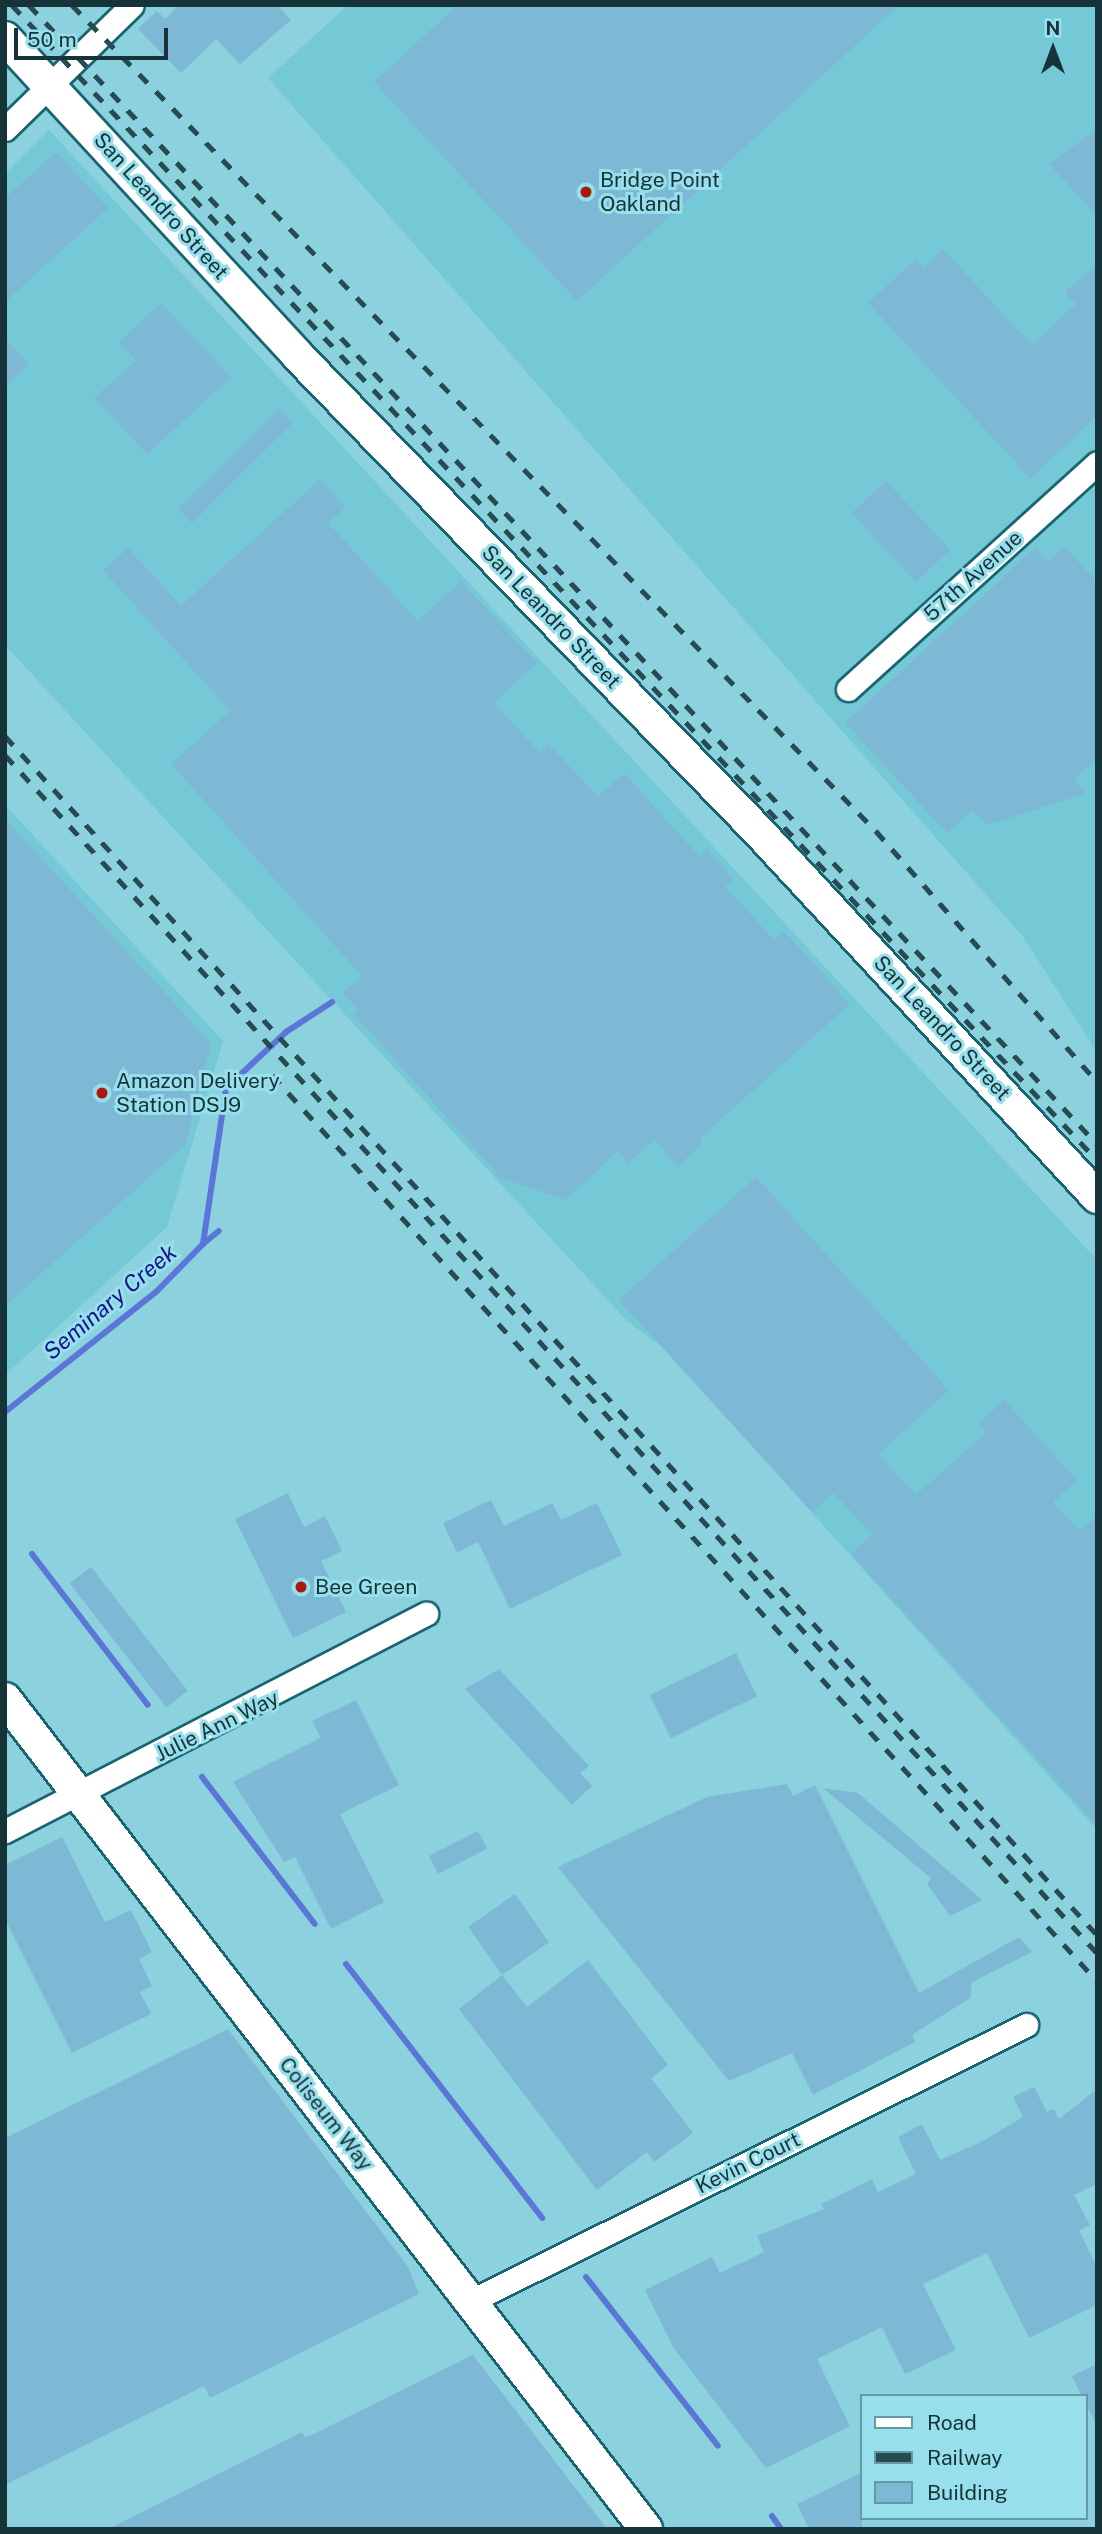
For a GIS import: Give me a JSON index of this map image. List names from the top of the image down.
{
  "streets": {
    "main road": ["San Leandro Street", "Coliseum Way"],
    "street": ["57th Avenue", "Julie Ann Way", "Kevin Court"]
  },
  "crossings": [
    ["Julie Ann Way", "Coliseum Way"],
    ["Coliseum Way", "Kevin Court"]
  ],
  "water": ["Seminary Creek"],
  "places": ["Bridge Point Oakland", "Amazon Delivery Station DSJ9", "Bee Green"],
  "legend": ["Road", "Railway", "Building"],
  "scale_bar": "50 m",
  "north": "top"
}
